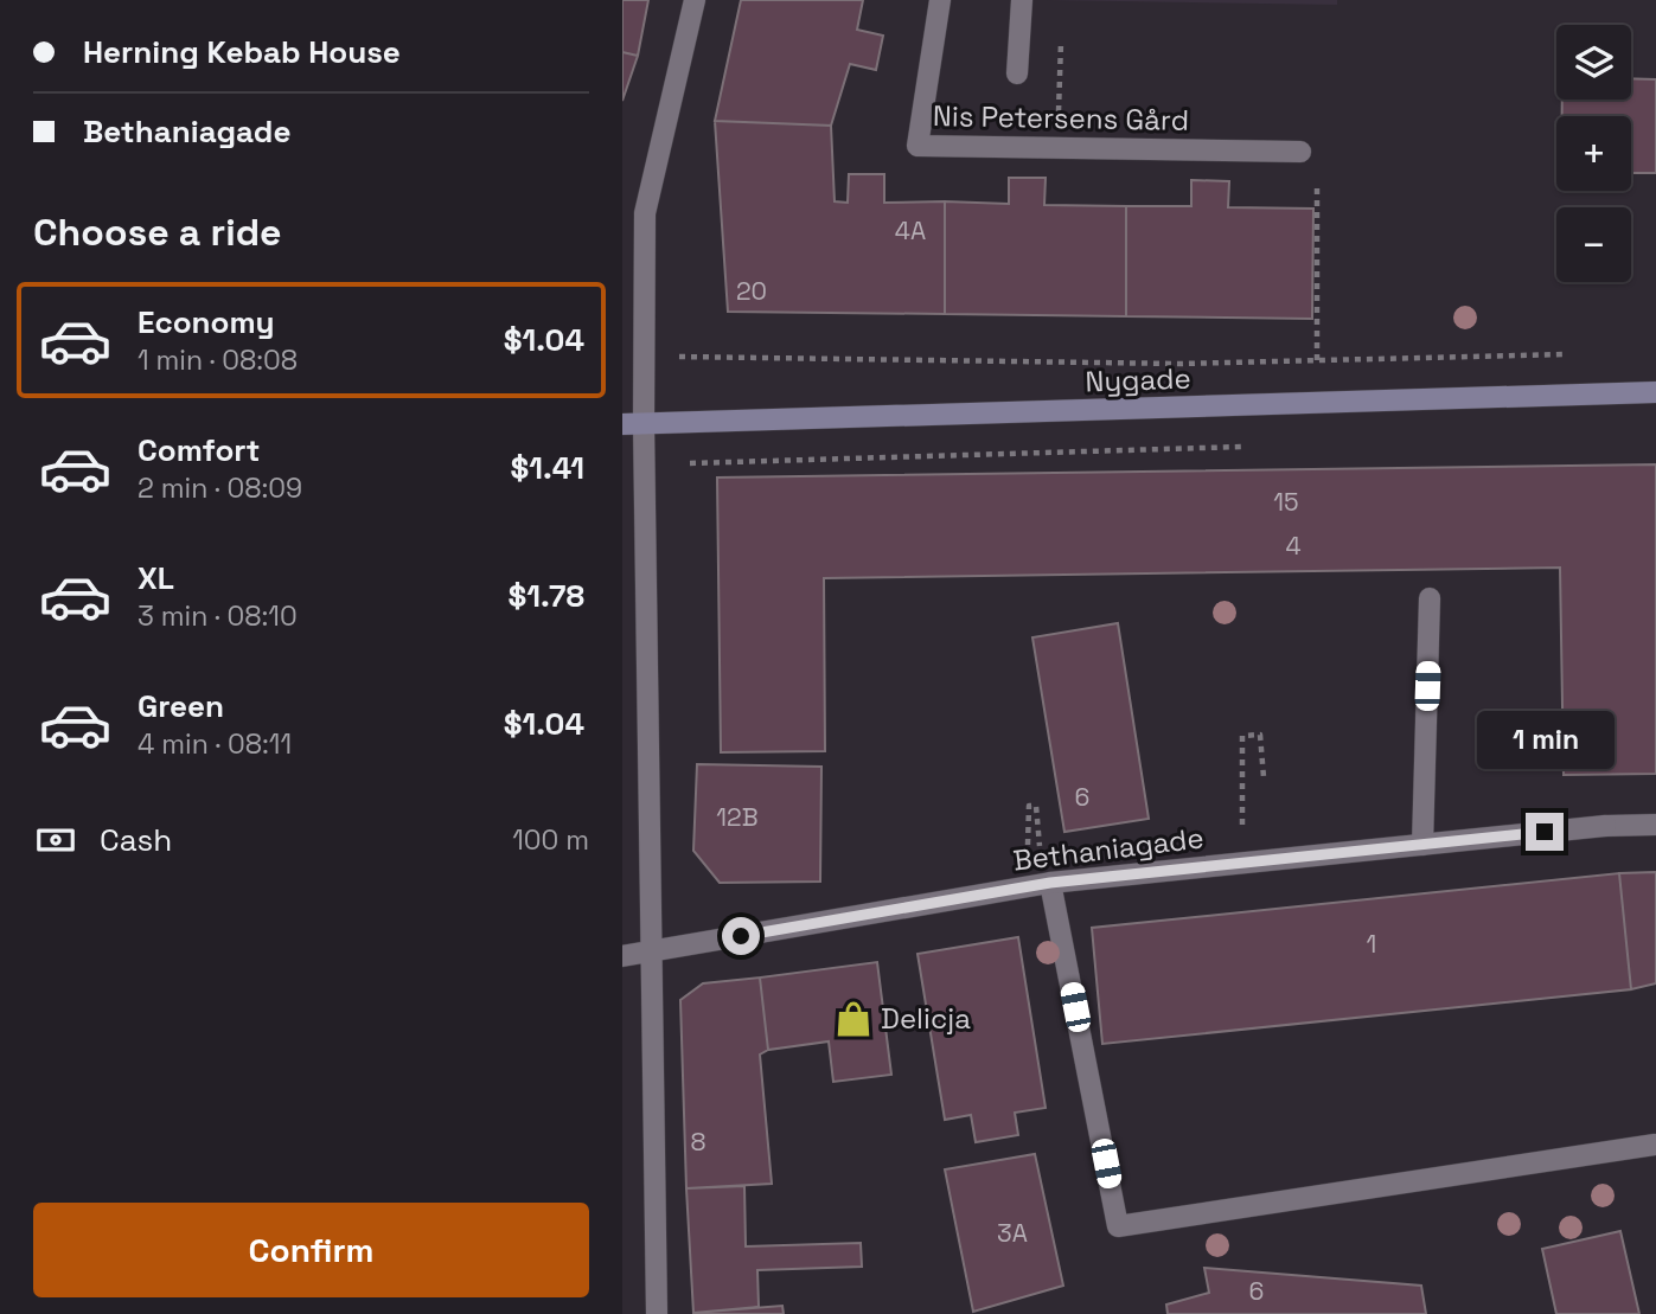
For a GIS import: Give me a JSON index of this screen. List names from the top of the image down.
{
  "streets": {
    "main road": ["Nygade"],
    "street": ["Nis Petersens Gård", "Bethaniagade"]
  },
  "places": {
    "shop": ["Delicja"]
  },
  "house_numbers": [
    "4A",
    "20",
    "15",
    "4",
    "6",
    "12B",
    "1",
    "8",
    "3A",
    "6"
  ],
  "page": {
    "banner": ["Herning Kebab House", "Bethaniagade"],
    "map_buttons": ["+", "−"],
    "heading": "Choose a ride",
    "list": [
      {
        "name": "Economy",
        "note": "1 min · 08:08",
        "value": "$1.04"
      },
      {
        "name": "Comfort",
        "note": "2 min · 08:09",
        "value": "$1.41"
      },
      {
        "name": "XL",
        "note": "3 min · 08:10",
        "value": "$1.78"
      },
      {
        "name": "Green",
        "note": "4 min · 08:11",
        "value": "$1.04"
      }
    ],
    "bubble": "1 min",
    "pay": ["Cash", "100 m"],
    "buttons": "Confirm"
  }
}
